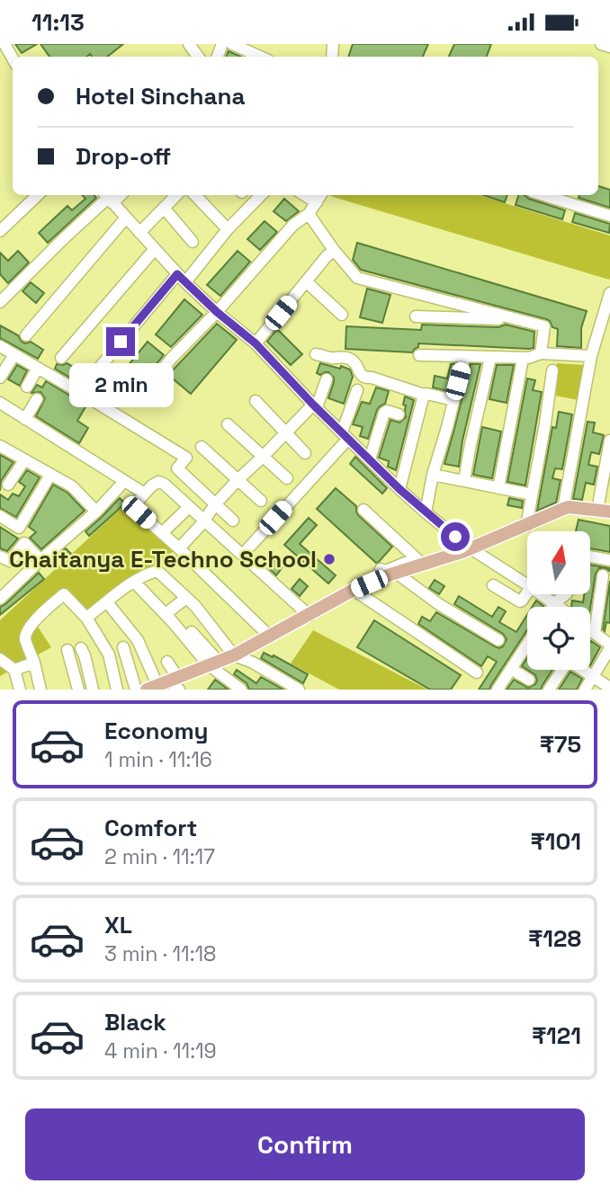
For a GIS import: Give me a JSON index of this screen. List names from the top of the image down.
{
  "places": ["Chaitanya E-Techno School"],
  "north": "top",
  "page": {
    "status": "11:13",
    "banner": ["Hotel Sinchana", "Drop-off"],
    "bubble": "2 min",
    "list": [
      {
        "name": "Economy",
        "note": "1 min · 11:16",
        "value": "₹75"
      },
      {
        "name": "Comfort",
        "note": "2 min · 11:17",
        "value": "₹101"
      },
      {
        "name": "XL",
        "note": "3 min · 11:18",
        "value": "₹128"
      },
      {
        "name": "Black",
        "note": "4 min · 11:19",
        "value": "₹121"
      }
    ],
    "buttons": "Confirm"
  }
}
